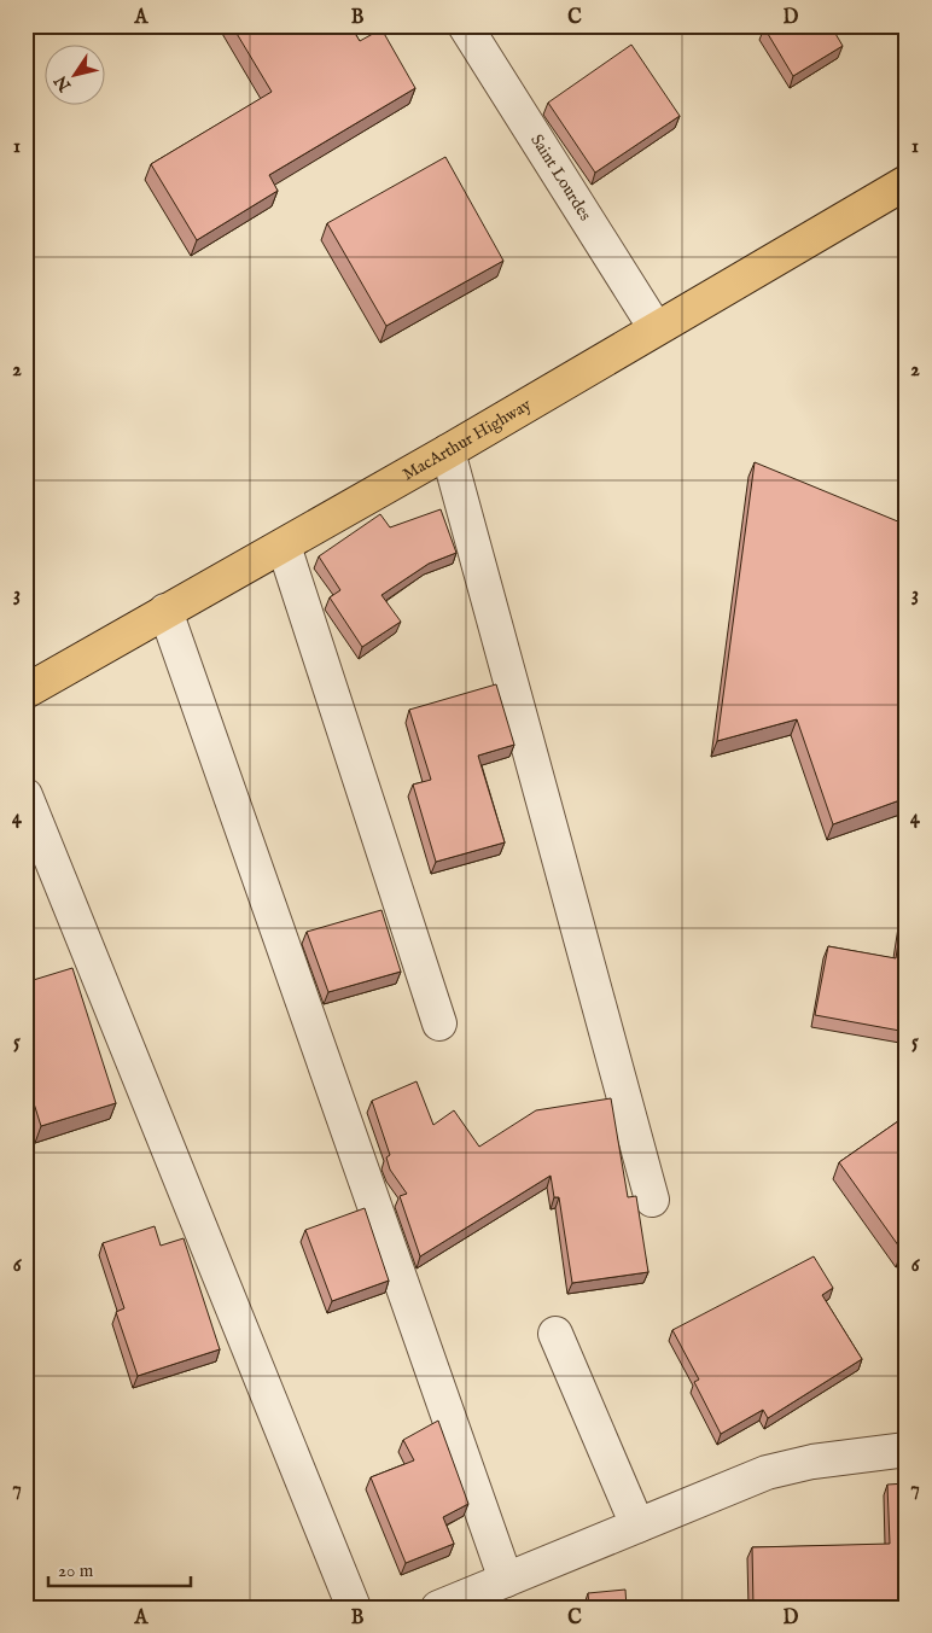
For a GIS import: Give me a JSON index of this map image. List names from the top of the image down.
{
  "streets": {
    "main road": ["MacArthur Highway"],
    "street": ["Saint Lourdes"]
  },
  "crossings": [
    ["Saint Lourdes", "MacArthur Highway"]
  ],
  "scale_bar": "20 m",
  "north": "bottom left",
  "grid": {
    "columns": [
      "A",
      "B",
      "C",
      "D"
    ],
    "rows": [
      "1",
      "2",
      "3",
      "4",
      "5",
      "6",
      "7"
    ]
  }
}
